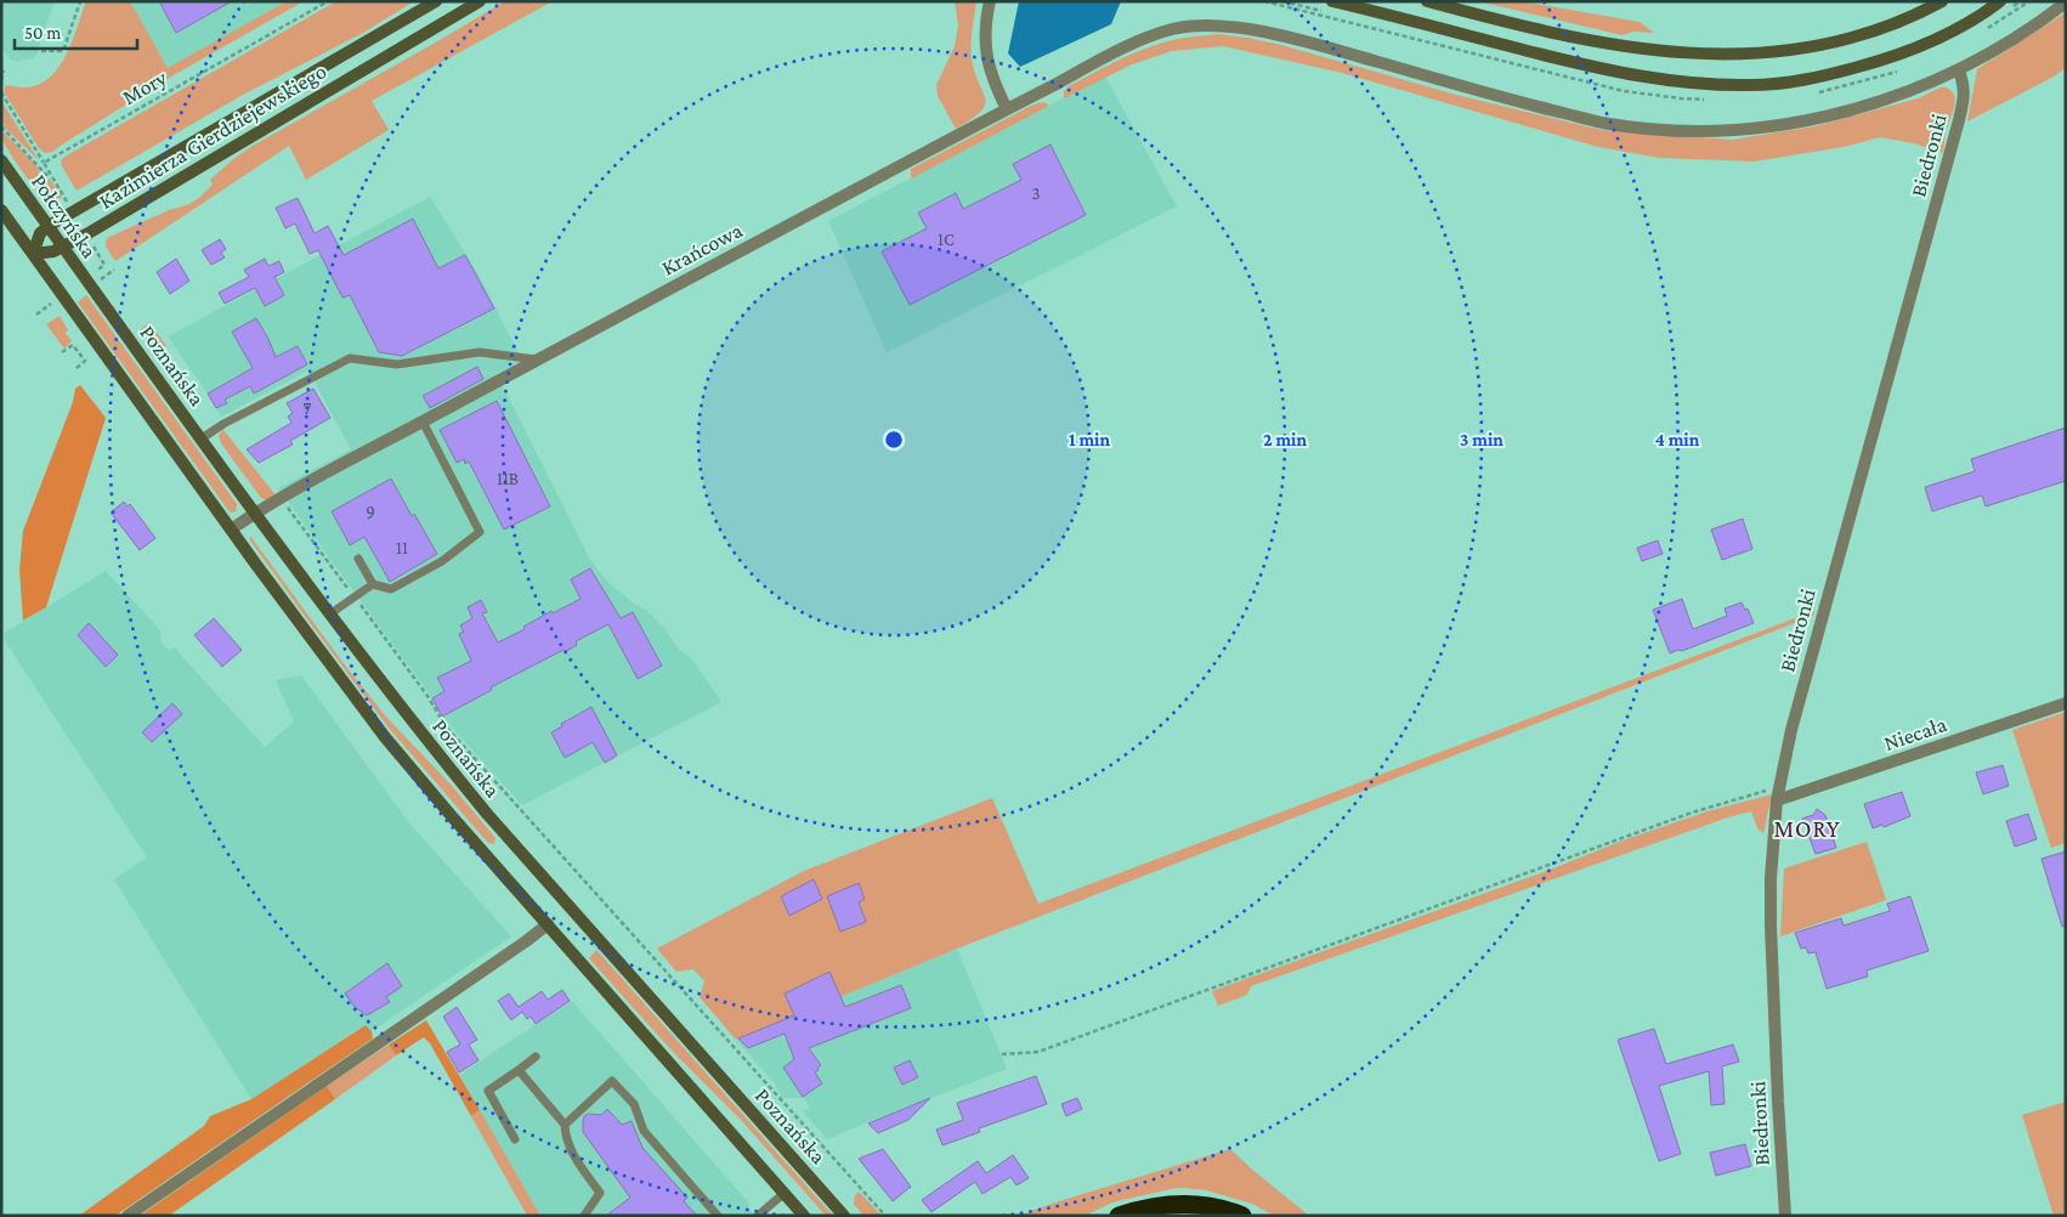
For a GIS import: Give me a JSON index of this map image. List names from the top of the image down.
{
  "streets": {
    "main road": ["Kazimierza Gierdziejewskiego", "Połczyńska", "Poznańska"],
    "street": ["Biedronki", "Krańcowa", "Niecała"],
    "path": ["Mory"]
  },
  "crossings": [
    ["Kazimierza Gierdziejewskiego", "Połczyńska"],
    ["Biedronki", "Krańcowa"],
    ["Biedronki", "Niecała"],
    ["Połczyńska", "Poznańska"],
    ["Krańcowa", "Poznańska"]
  ],
  "districts": ["MORY"],
  "house_numbers": [
    "3",
    "1C",
    "7",
    "11B",
    "9",
    "11"
  ],
  "scale_bar": "50 m",
  "rings": [
    "1 min",
    "2 min",
    "3 min",
    "4 min"
  ]
}
